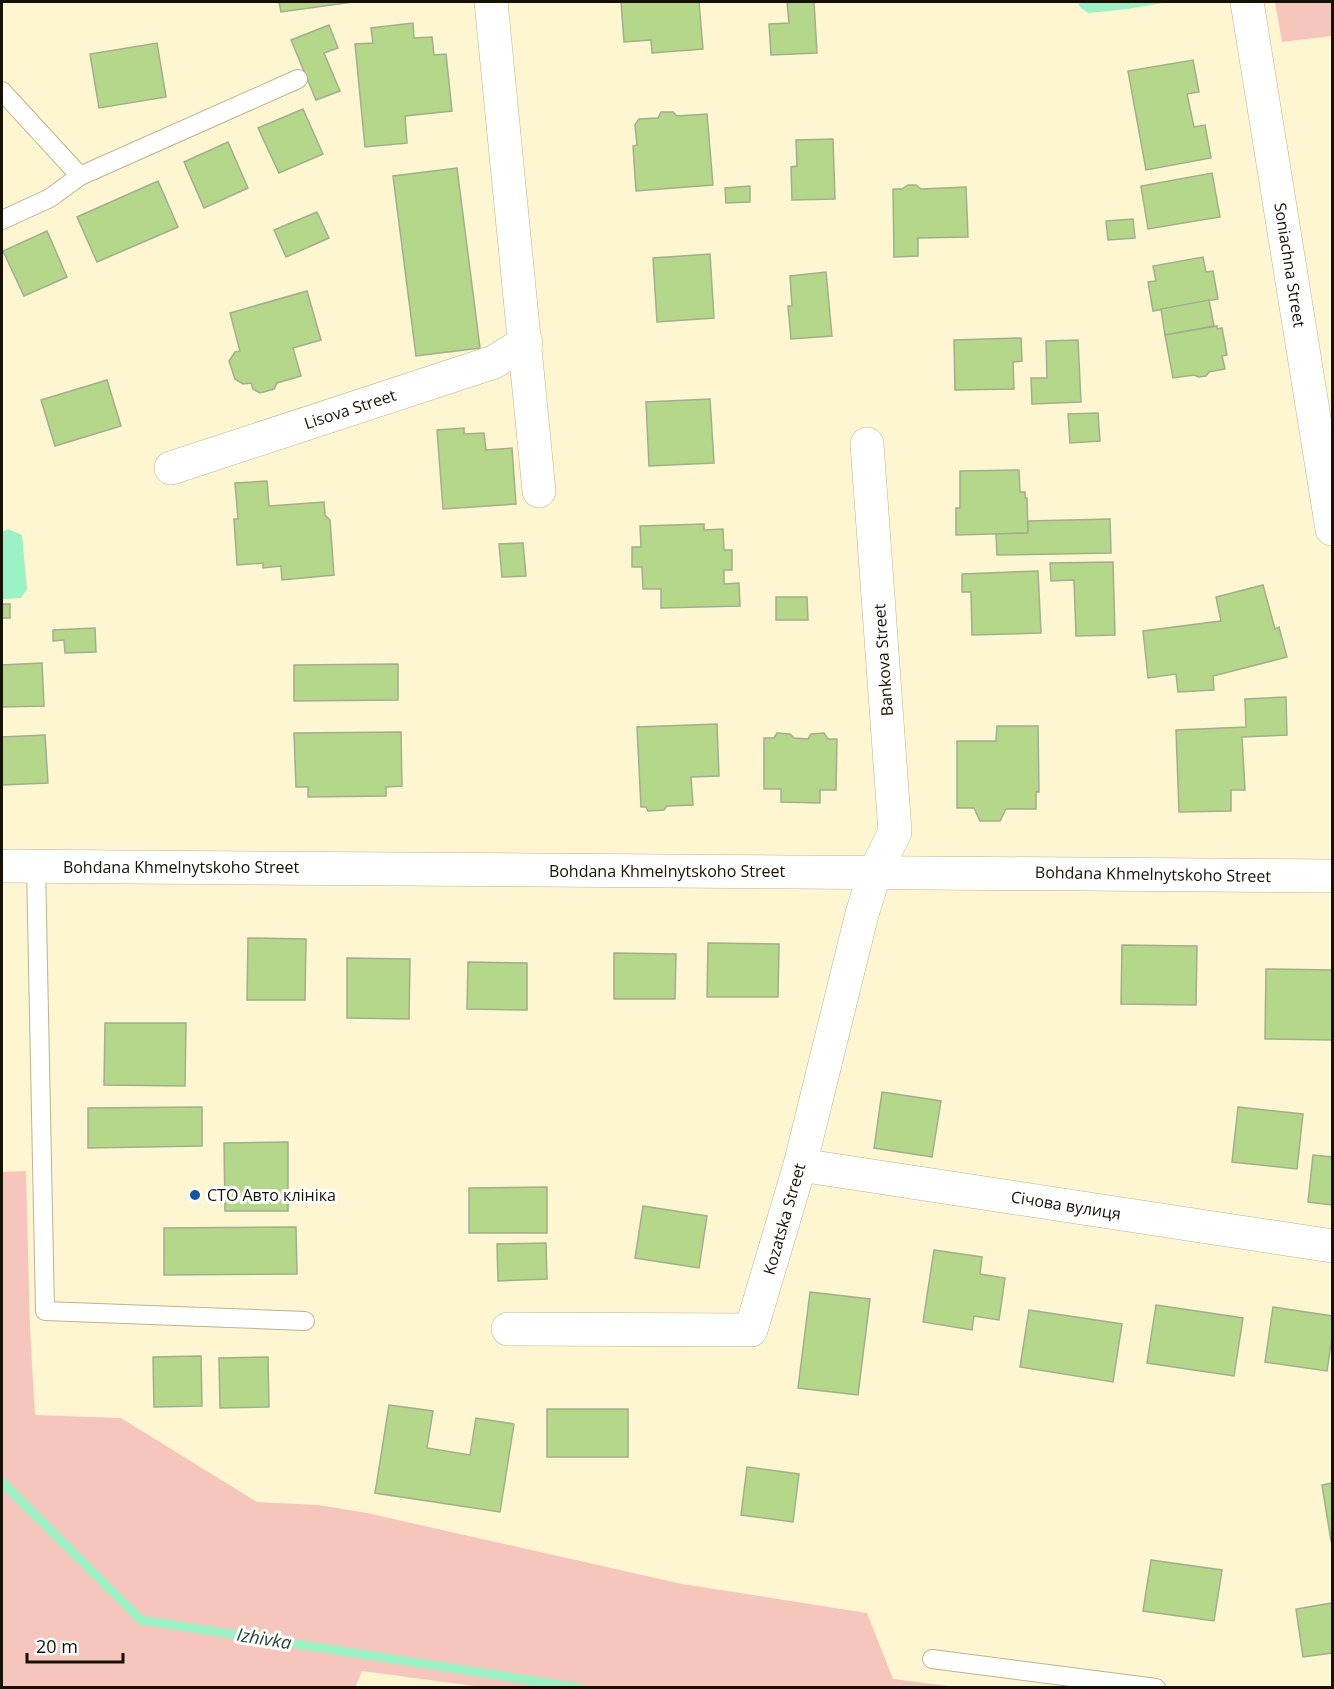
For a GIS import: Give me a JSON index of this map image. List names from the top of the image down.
{
  "streets": {
    "street": [
      "Soniachna Street",
      "Lisova Street",
      "Bankova Street",
      "Bohdana Khmelnytskoho Street",
      "Січова вулиця",
      "Kozatska Street"
    ]
  },
  "crossings": [
    ["Bankova Street", "Bohdana Khmelnytskoho Street"],
    ["Bankova Street", "Kozatska Street"],
    ["Bohdana Khmelnytskoho Street", "Kozatska Street"],
    ["Січова вулиця", "Kozatska Street"]
  ],
  "water": ["Izhivka"],
  "places": ["СТО Авто клініка"],
  "scale_bar": "20 m"
}
